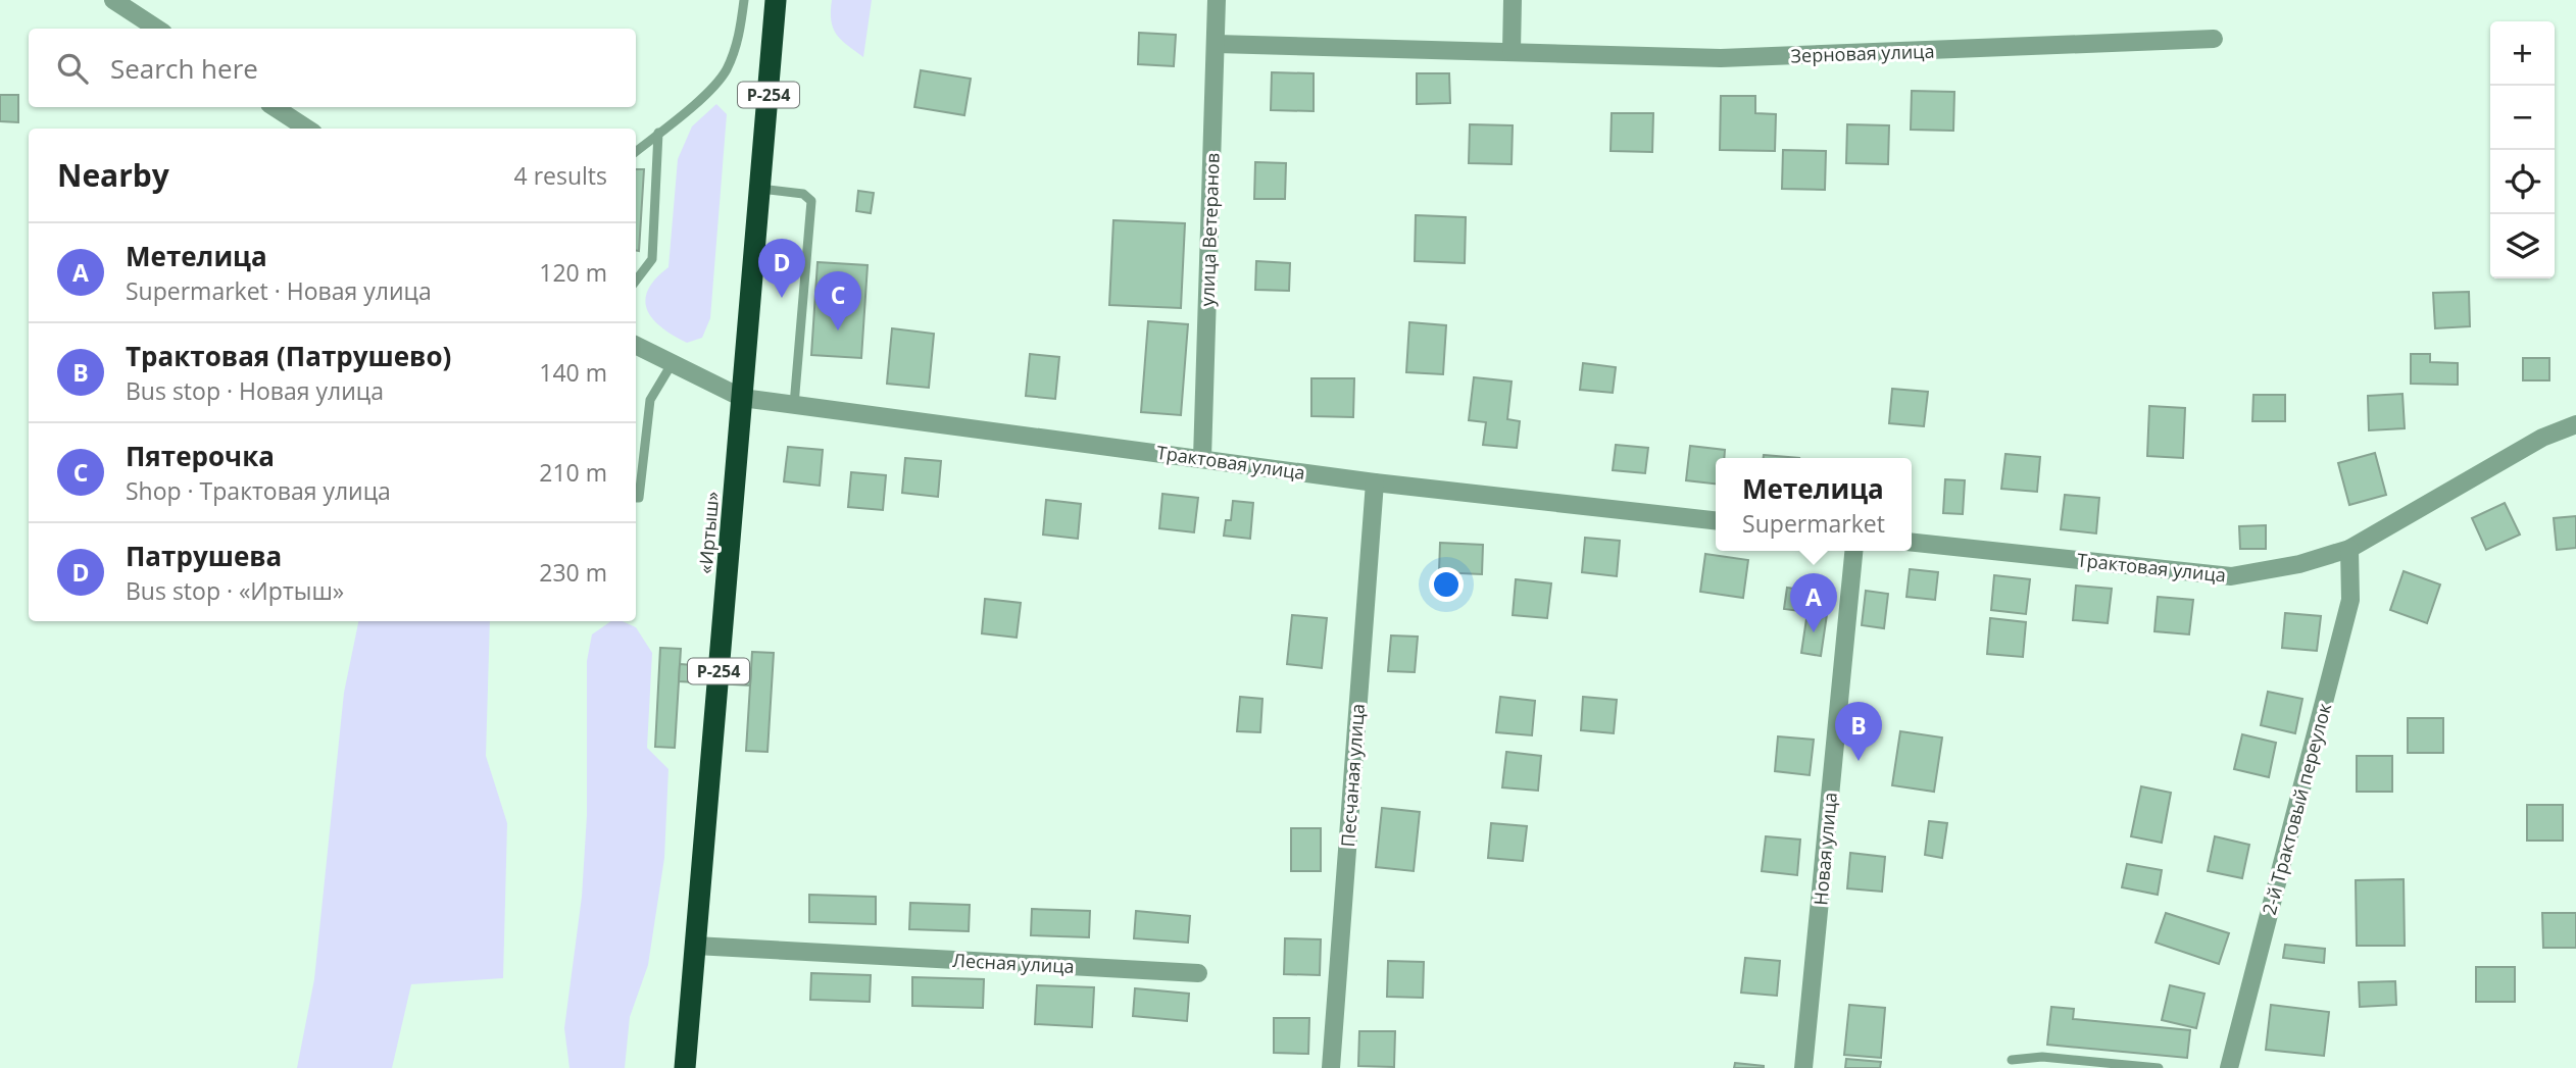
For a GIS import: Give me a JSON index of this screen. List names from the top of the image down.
{
  "streets": {
    "highway": ["Р-254", "«Иртыш»"],
    "street": [
      "Зерновая улица",
      "улица Ветеранов",
      "Трактовая улица",
      "Песчаная улица",
      "2-й Трактовый переулок",
      "Новая улица",
      "Лесная улица"
    ]
  },
  "crossings": [
    ["Зерновая улица", "улица Ветеранов"],
    ["улица Ветеранов", "Трактовая улица"],
    ["Трактовая улица", "«Иртыш»"],
    ["Трактовая улица", "Песчаная улица"],
    ["Трактовая улица", "2-й Трактовый переулок"],
    ["«Иртыш»", "Лесная улица"]
  ],
  "page": {
    "map_buttons": ["+", "−"],
    "search": "Search here",
    "heading": ["Nearby", "4 results"],
    "list": [
      {
        "mark": "A",
        "name": "Метелица",
        "note": "Supermarket · Новая улица",
        "value": "120 m"
      },
      {
        "mark": "B",
        "name": "Трактовая (Патрушево)",
        "note": "Bus stop · Новая улица",
        "value": "140 m"
      },
      {
        "mark": "C",
        "name": "Пятерочка",
        "note": "Shop · Трактовая улица",
        "value": "210 m"
      },
      {
        "mark": "D",
        "name": "Патрушева",
        "note": "Bus stop · «Иртыш»",
        "value": "230 m"
      }
    ],
    "pins": [
      "D",
      "C",
      "A",
      "B"
    ],
    "popup": ["Метелица", "Supermarket"]
  }
}
